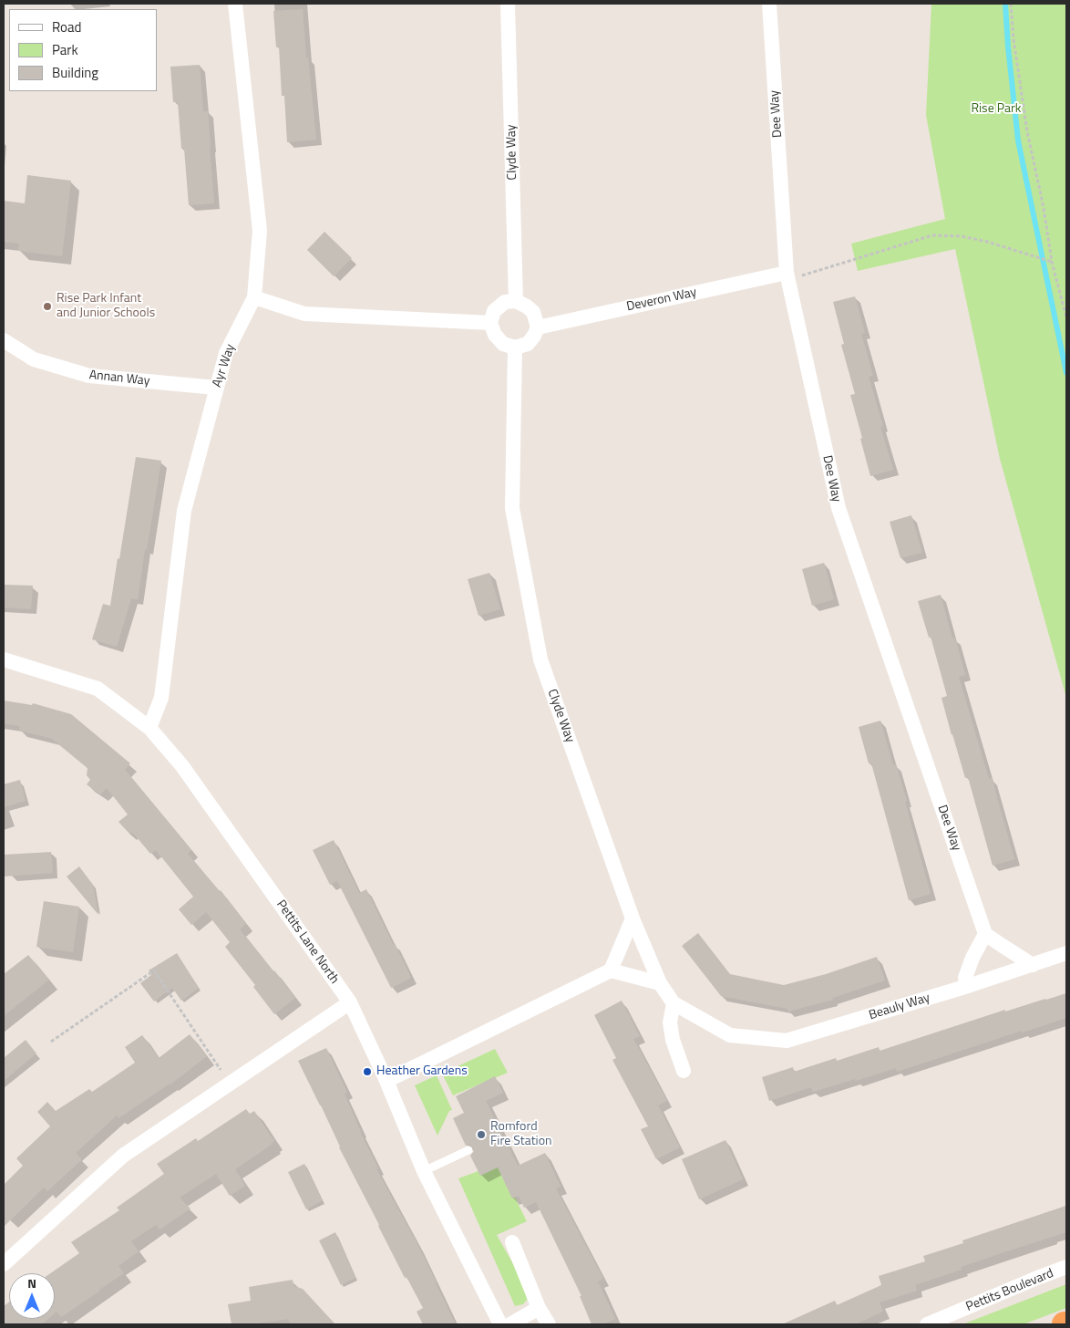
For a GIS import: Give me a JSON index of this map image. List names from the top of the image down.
{
  "streets": {
    "street": [
      "Dee Way",
      "Clyde Way",
      "Deveron Way",
      "Ayr Way",
      "Annan Way",
      "Pettits Lane North",
      "Beauly Way",
      "Pettits Boulevard"
    ]
  },
  "crossings": [
    ["Dee Way", "Deveron Way"],
    ["Clyde Way", "Deveron Way"],
    ["Clyde Way", "Beauly Way"],
    ["Ayr Way", "Annan Way"],
    ["Ayr Way", "Pettits Lane North"]
  ],
  "parks": ["Rise Park"],
  "places": ["Rise Park Infant and Junior Schools", "Heather Gardens", "Romford Fire Station"],
  "legend": ["Road", "Park", "Building"],
  "north": "top"
}
